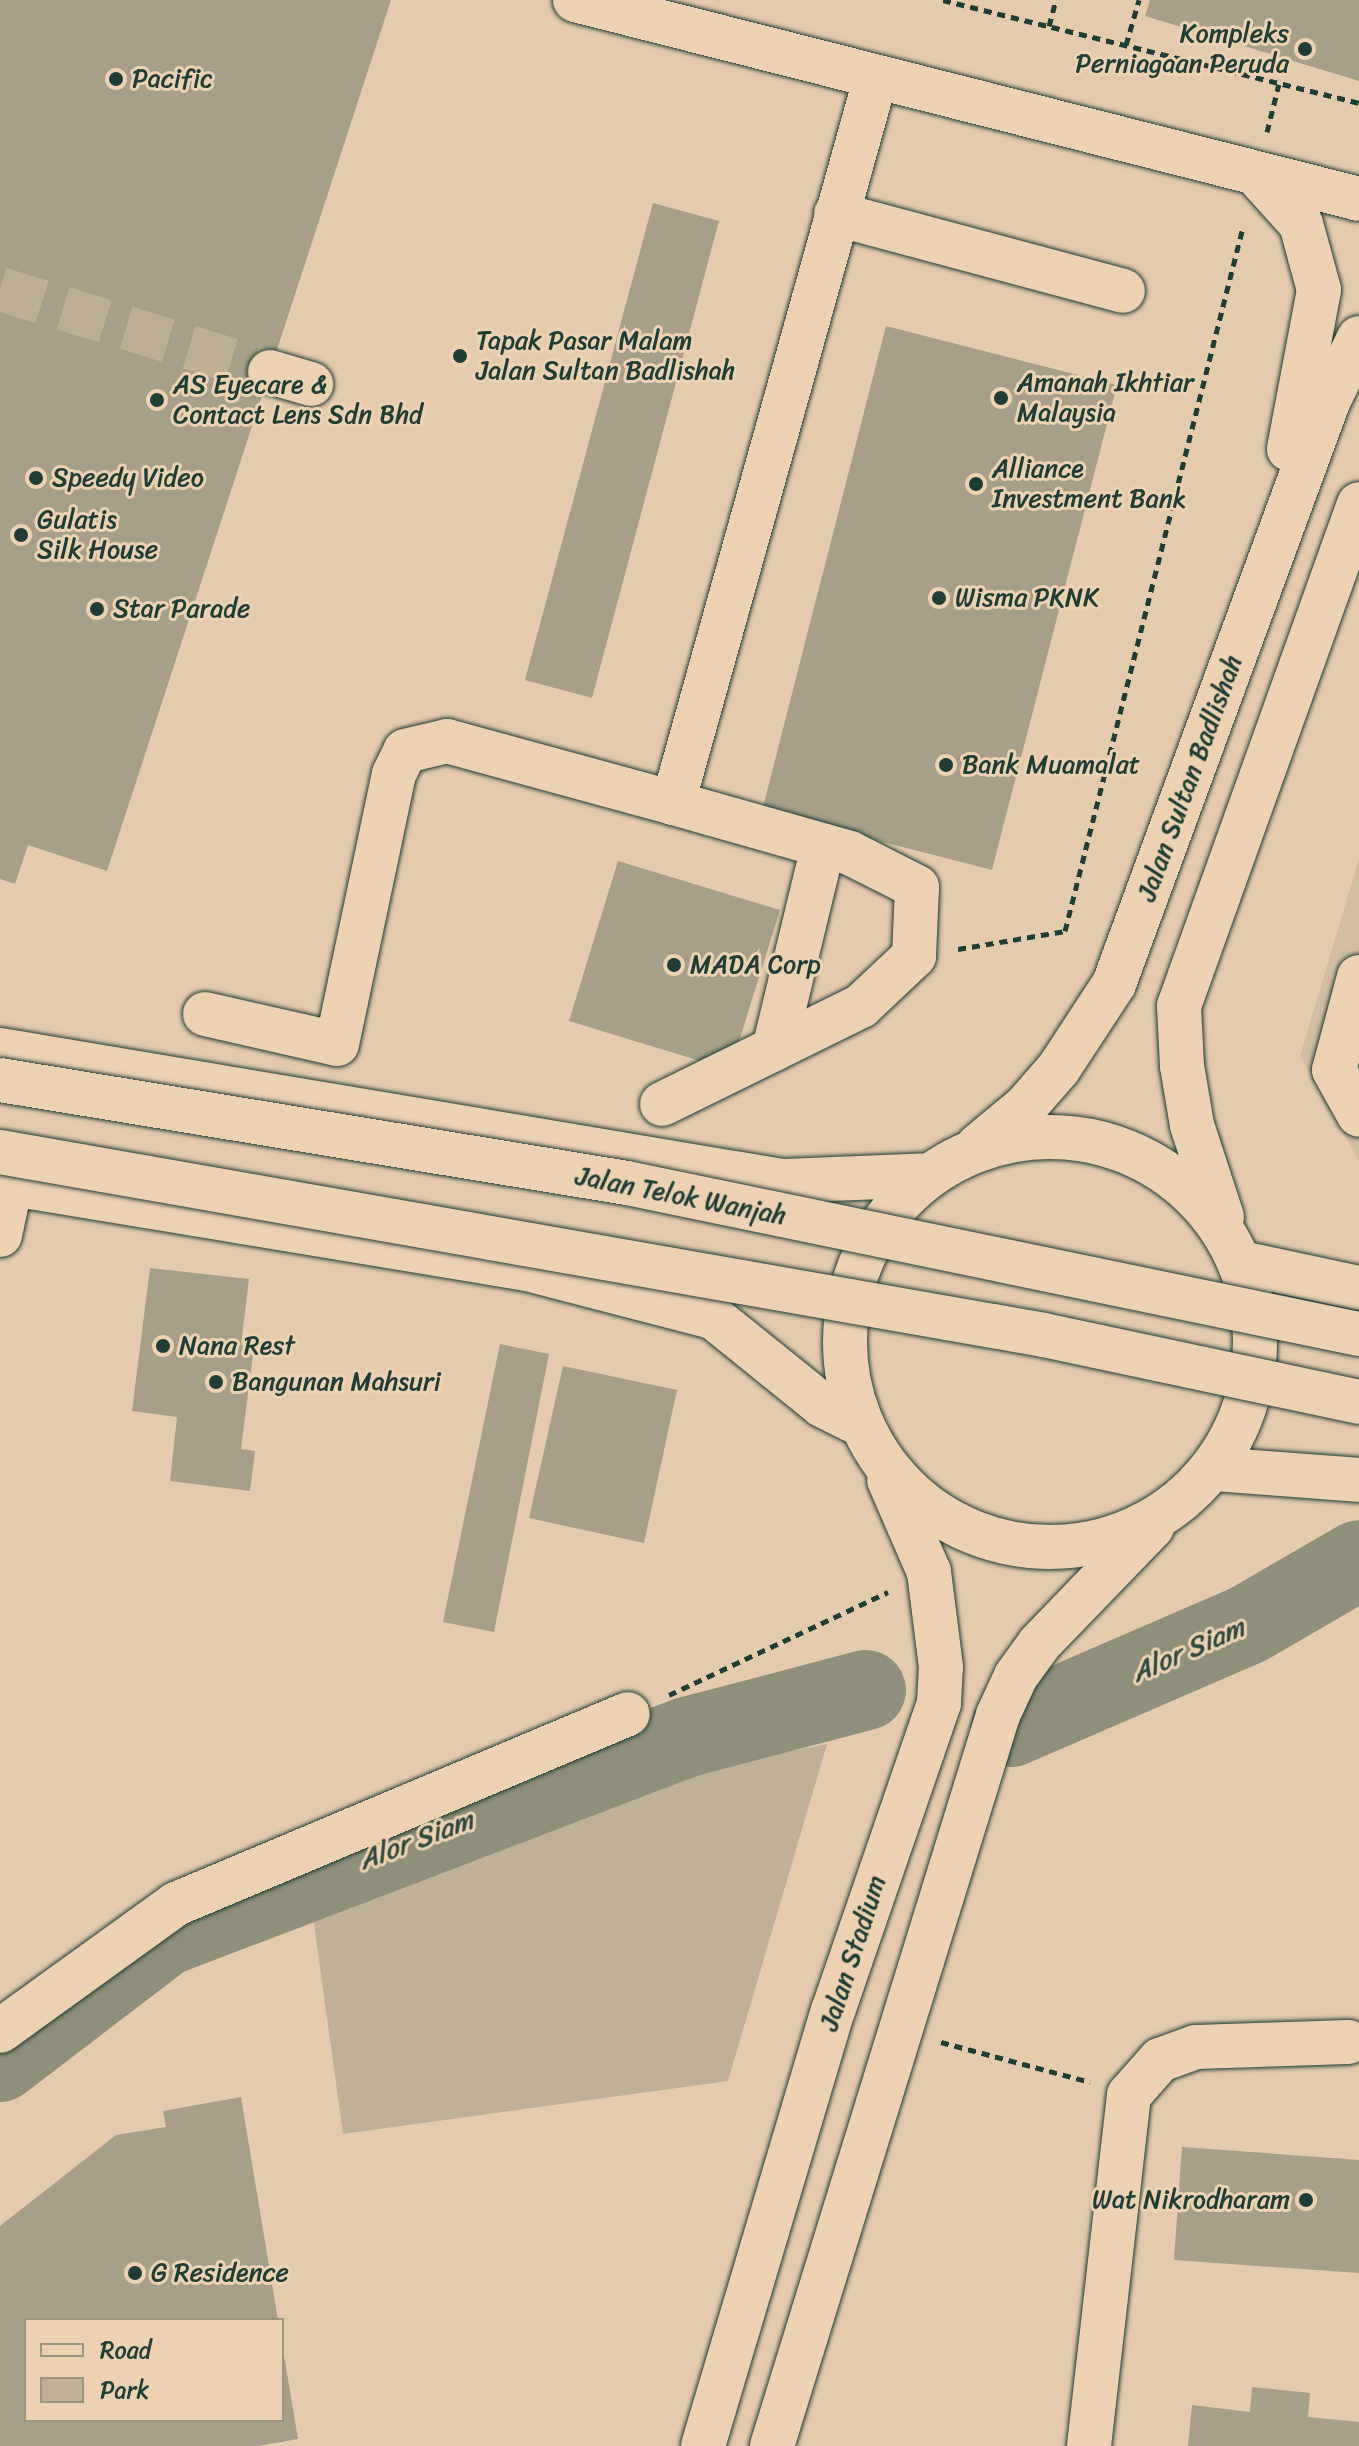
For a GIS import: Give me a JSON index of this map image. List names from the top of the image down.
{
  "streets": {
    "main road": ["Jalan Sultan Badlishah", "Jalan Telok Wanjah", "Jalan Stadium"]
  },
  "water": ["Alor Siam"],
  "places": [
    "Kompleks Perniagaan Peruda",
    "Pacific",
    "Tapak Pasar Malam Jalan Sultan Badlishah",
    "Amanah Ikhtiar Malaysia",
    "AS Eyecare & Contact Lens Sdn Bhd",
    "Speedy Video",
    "Alliance Investment Bank",
    "Gulatis Silk House",
    "Wisma PKNK",
    "Star Parade",
    "Bank Muamalat",
    "MADA Corp",
    "Nana Rest",
    "Bangunan Mahsuri",
    "Wat Nikrodharam",
    "G Residence"
  ],
  "legend": ["Road", "Park"]
}
